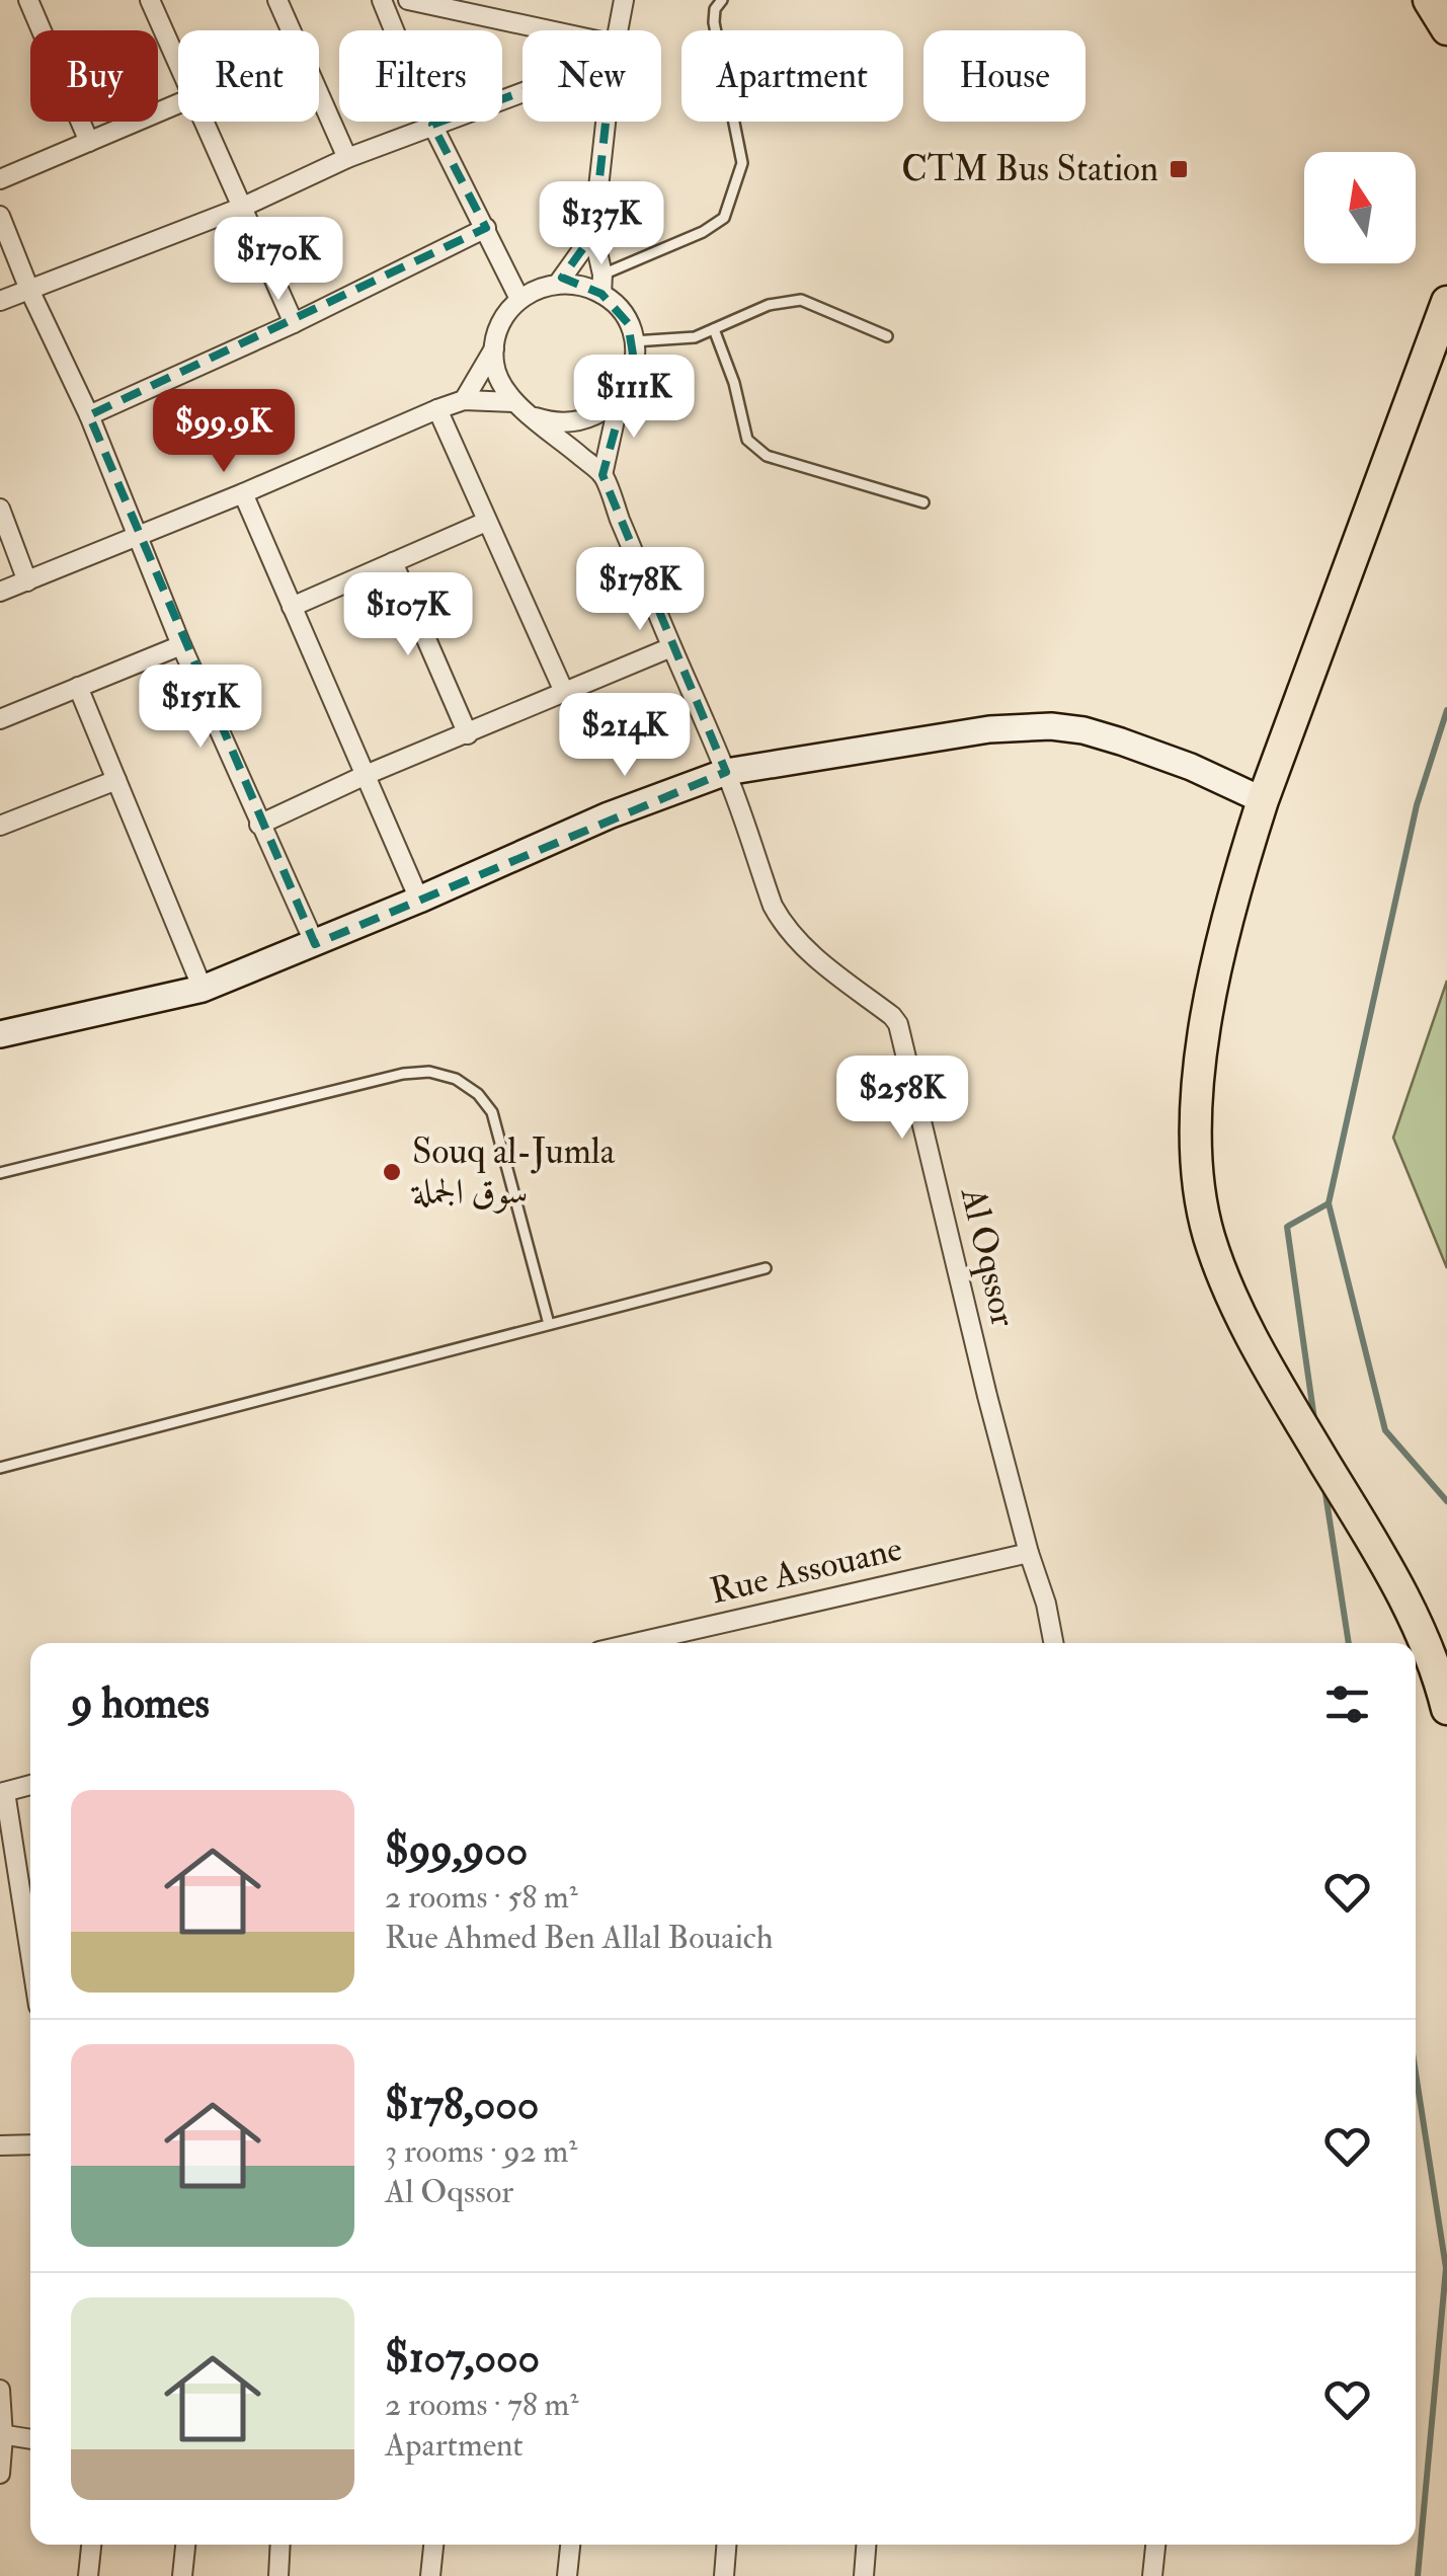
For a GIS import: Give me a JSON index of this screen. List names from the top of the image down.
{
  "streets": {
    "street": ["Al Oqssor", "Rue Assouane"]
  },
  "crossings": [
    ["Al Oqssor", "Rue Assouane"]
  ],
  "places": {
    "transit": ["CTM Bus Station"],
    "other": ["Souq al-Jumla سوق الجملة"]
  },
  "north": "top",
  "page": {
    "chip": [
      "Buy",
      "Rent",
      "Filters",
      "New",
      "Apartment",
      "House"
    ],
    "price": [
      "$137K",
      "$170K",
      "$111K",
      "$99.9K",
      "$178K",
      "$107K",
      "$151K",
      "$214K",
      "$258K"
    ],
    "heading": "9 homes",
    "list": [
      {
        "name": "$99,900",
        "note": "2 rooms · 58 m² · Rue Ahmed Ben Allal Bouaich"
      },
      {
        "name": "$178,000",
        "note": "3 rooms · 92 m² · Al Oqssor"
      },
      {
        "name": "$107,000",
        "note": "2 rooms · 78 m² · Apartment"
      }
    ]
  }
}
